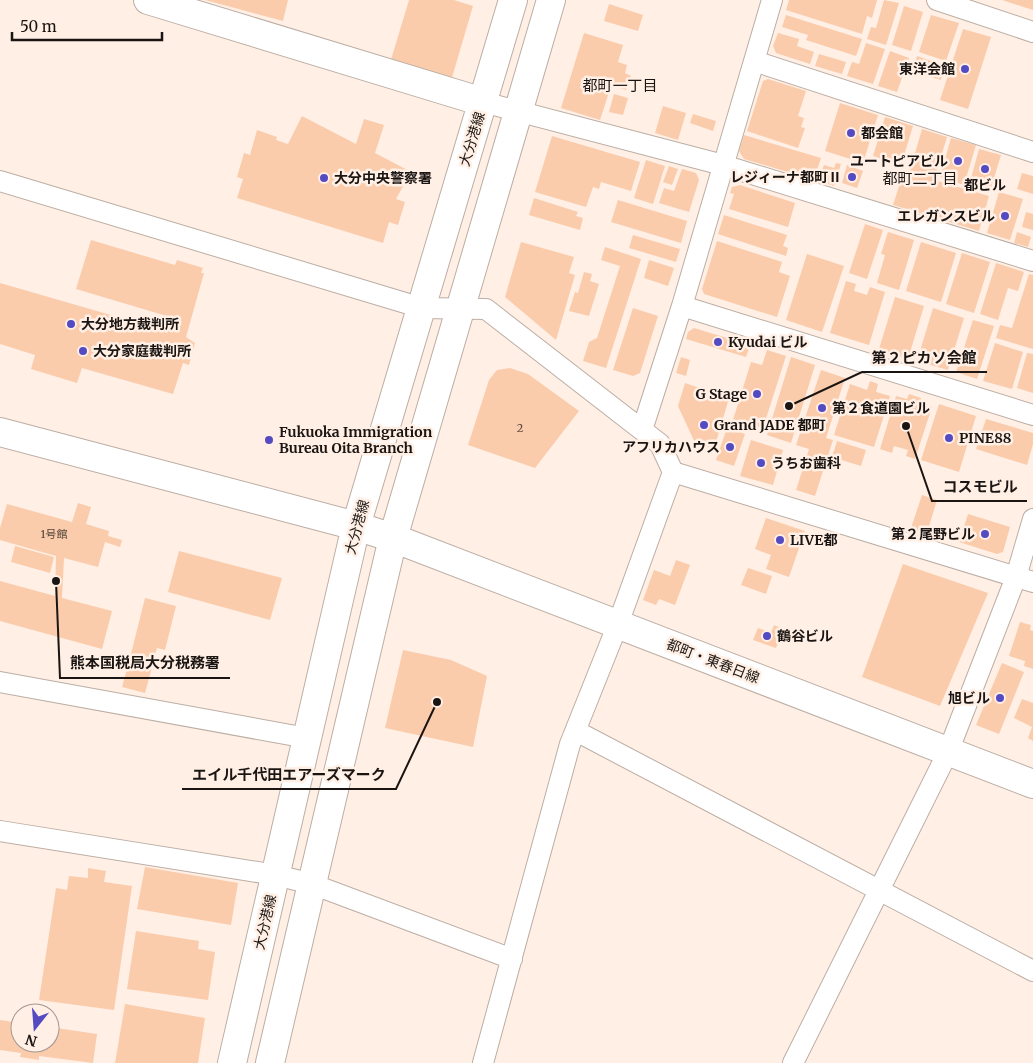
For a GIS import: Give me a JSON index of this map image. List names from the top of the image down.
{
  "streets": {
    "main road": ["大分港線", "都町・東春日線"]
  },
  "crossings": [
    ["大分港線", "都町・東春日線"]
  ],
  "districts": ["都町一丁目", "都町二丁目"],
  "places": [
    "東洋会館",
    "都会館",
    "ユートピアビル",
    "都ビル",
    "レジィーナ都町Ⅱ",
    "大分中央警察署",
    "エレガンスビル",
    "大分地方裁判所",
    "Kyudai ビル",
    "大分家庭裁判所",
    "G Stage",
    "第２ピカソ会館",
    "第２食道園ビル",
    "Grand JADE 都町",
    "コスモビル",
    "PINE88",
    "Fukuoka Immigration Bureau Oita Branch",
    "アフリカハウス",
    "うちお歯科",
    "第２尾野ビル",
    "LIVE都",
    "熊本国税局大分税務署",
    "鶴谷ビル",
    "旭ビル",
    "エイル千代田エアーズマーク"
  ],
  "house_numbers": ["2", "1号館"],
  "scale_bar": "50 m",
  "north": "bottom"
}
